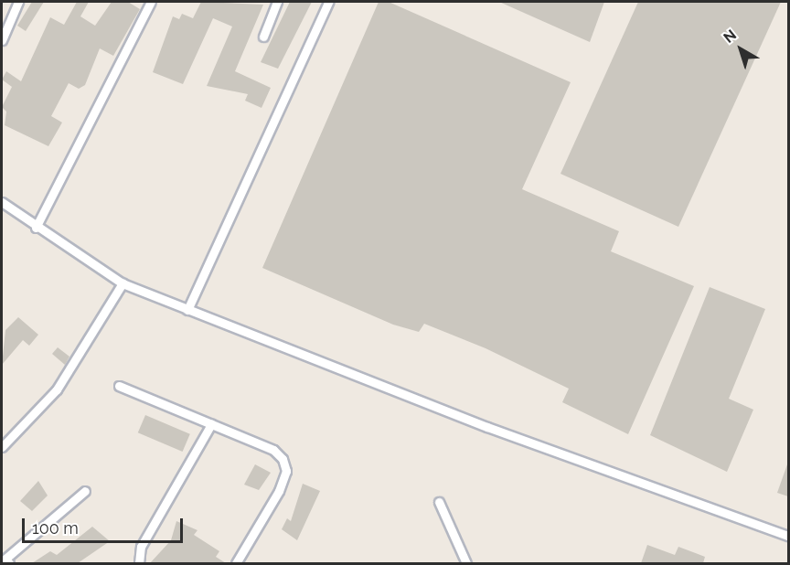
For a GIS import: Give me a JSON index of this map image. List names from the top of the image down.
{
  "scale_bar": "100 m",
  "north": "top left"
}
